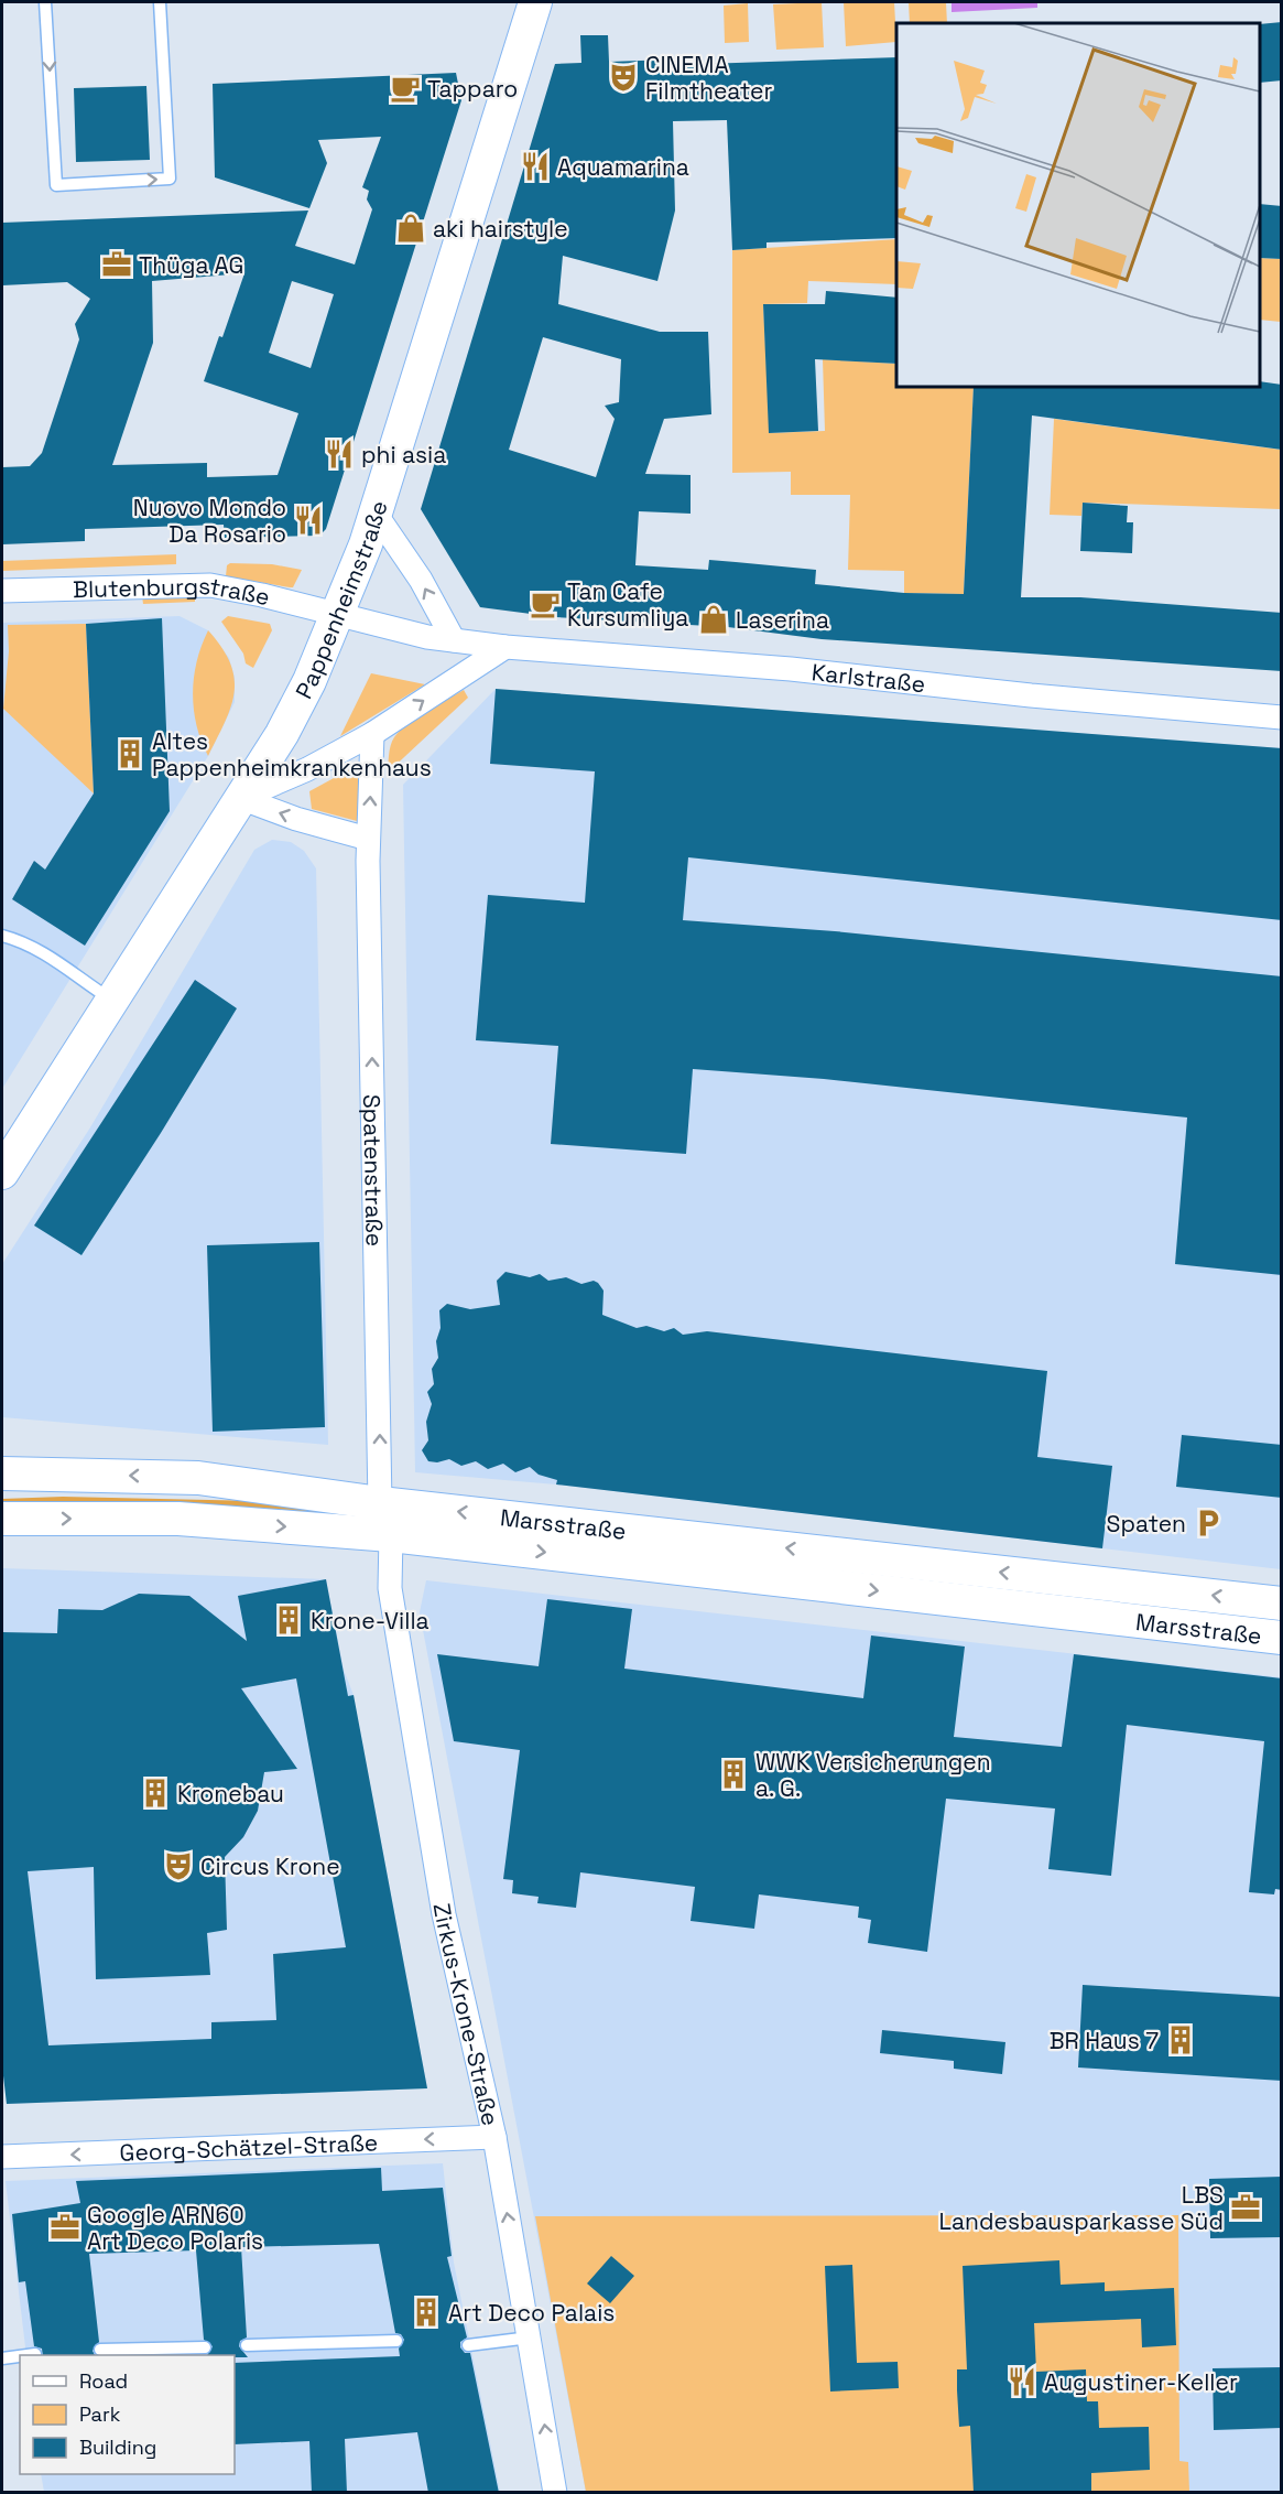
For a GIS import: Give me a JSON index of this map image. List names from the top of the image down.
{
  "streets": {
    "main road": ["Pappenheimstraße", "Marsstraße"],
    "street": [
      "Blutenburgstraße",
      "Karlstraße",
      "Spatenstraße",
      "Zirkus-Krone-Straße",
      "Georg-Schätzel-Straße"
    ]
  },
  "crossings": [
    ["Blutenburgstraße", "Pappenheimstraße"],
    ["Blutenburgstraße", "Karlstraße"],
    ["Pappenheimstraße", "Karlstraße"],
    ["Spatenstraße", "Marsstraße"],
    ["Marsstraße", "Zirkus-Krone-Straße"],
    ["Zirkus-Krone-Straße", "Georg-Schätzel-Straße"]
  ],
  "one_way": ["Spatenstraße", "Zirkus-Krone-Straße", "Georg-Schätzel-Straße"],
  "places": {
    "theatre": ["CINEMA Filmtheater", "Circus Krone"],
    "cafe": ["Tapparo", "Tan Cafe Kursumliya"],
    "restaurant": [
      "Aquamarina",
      "phi asia",
      "Nuovo Mondo Da Rosario",
      "Augustiner-Keller"
    ],
    "shop": ["aki hairstyle", "Laserina"],
    "office": ["Thüga AG", "LBS Landesbausparkasse Süd", "Google ARN60 Art Deco Polaris"],
    "building": [
      "Altes Pappenheimkrankenhaus",
      "Krone-Villa",
      "WWK Versicherungen a. G.",
      "Kronebau",
      "BR Haus 7",
      "Art Deco Palais"
    ],
    "parking": ["Spaten"]
  },
  "legend": ["Road", "Park", "Building"]
}
